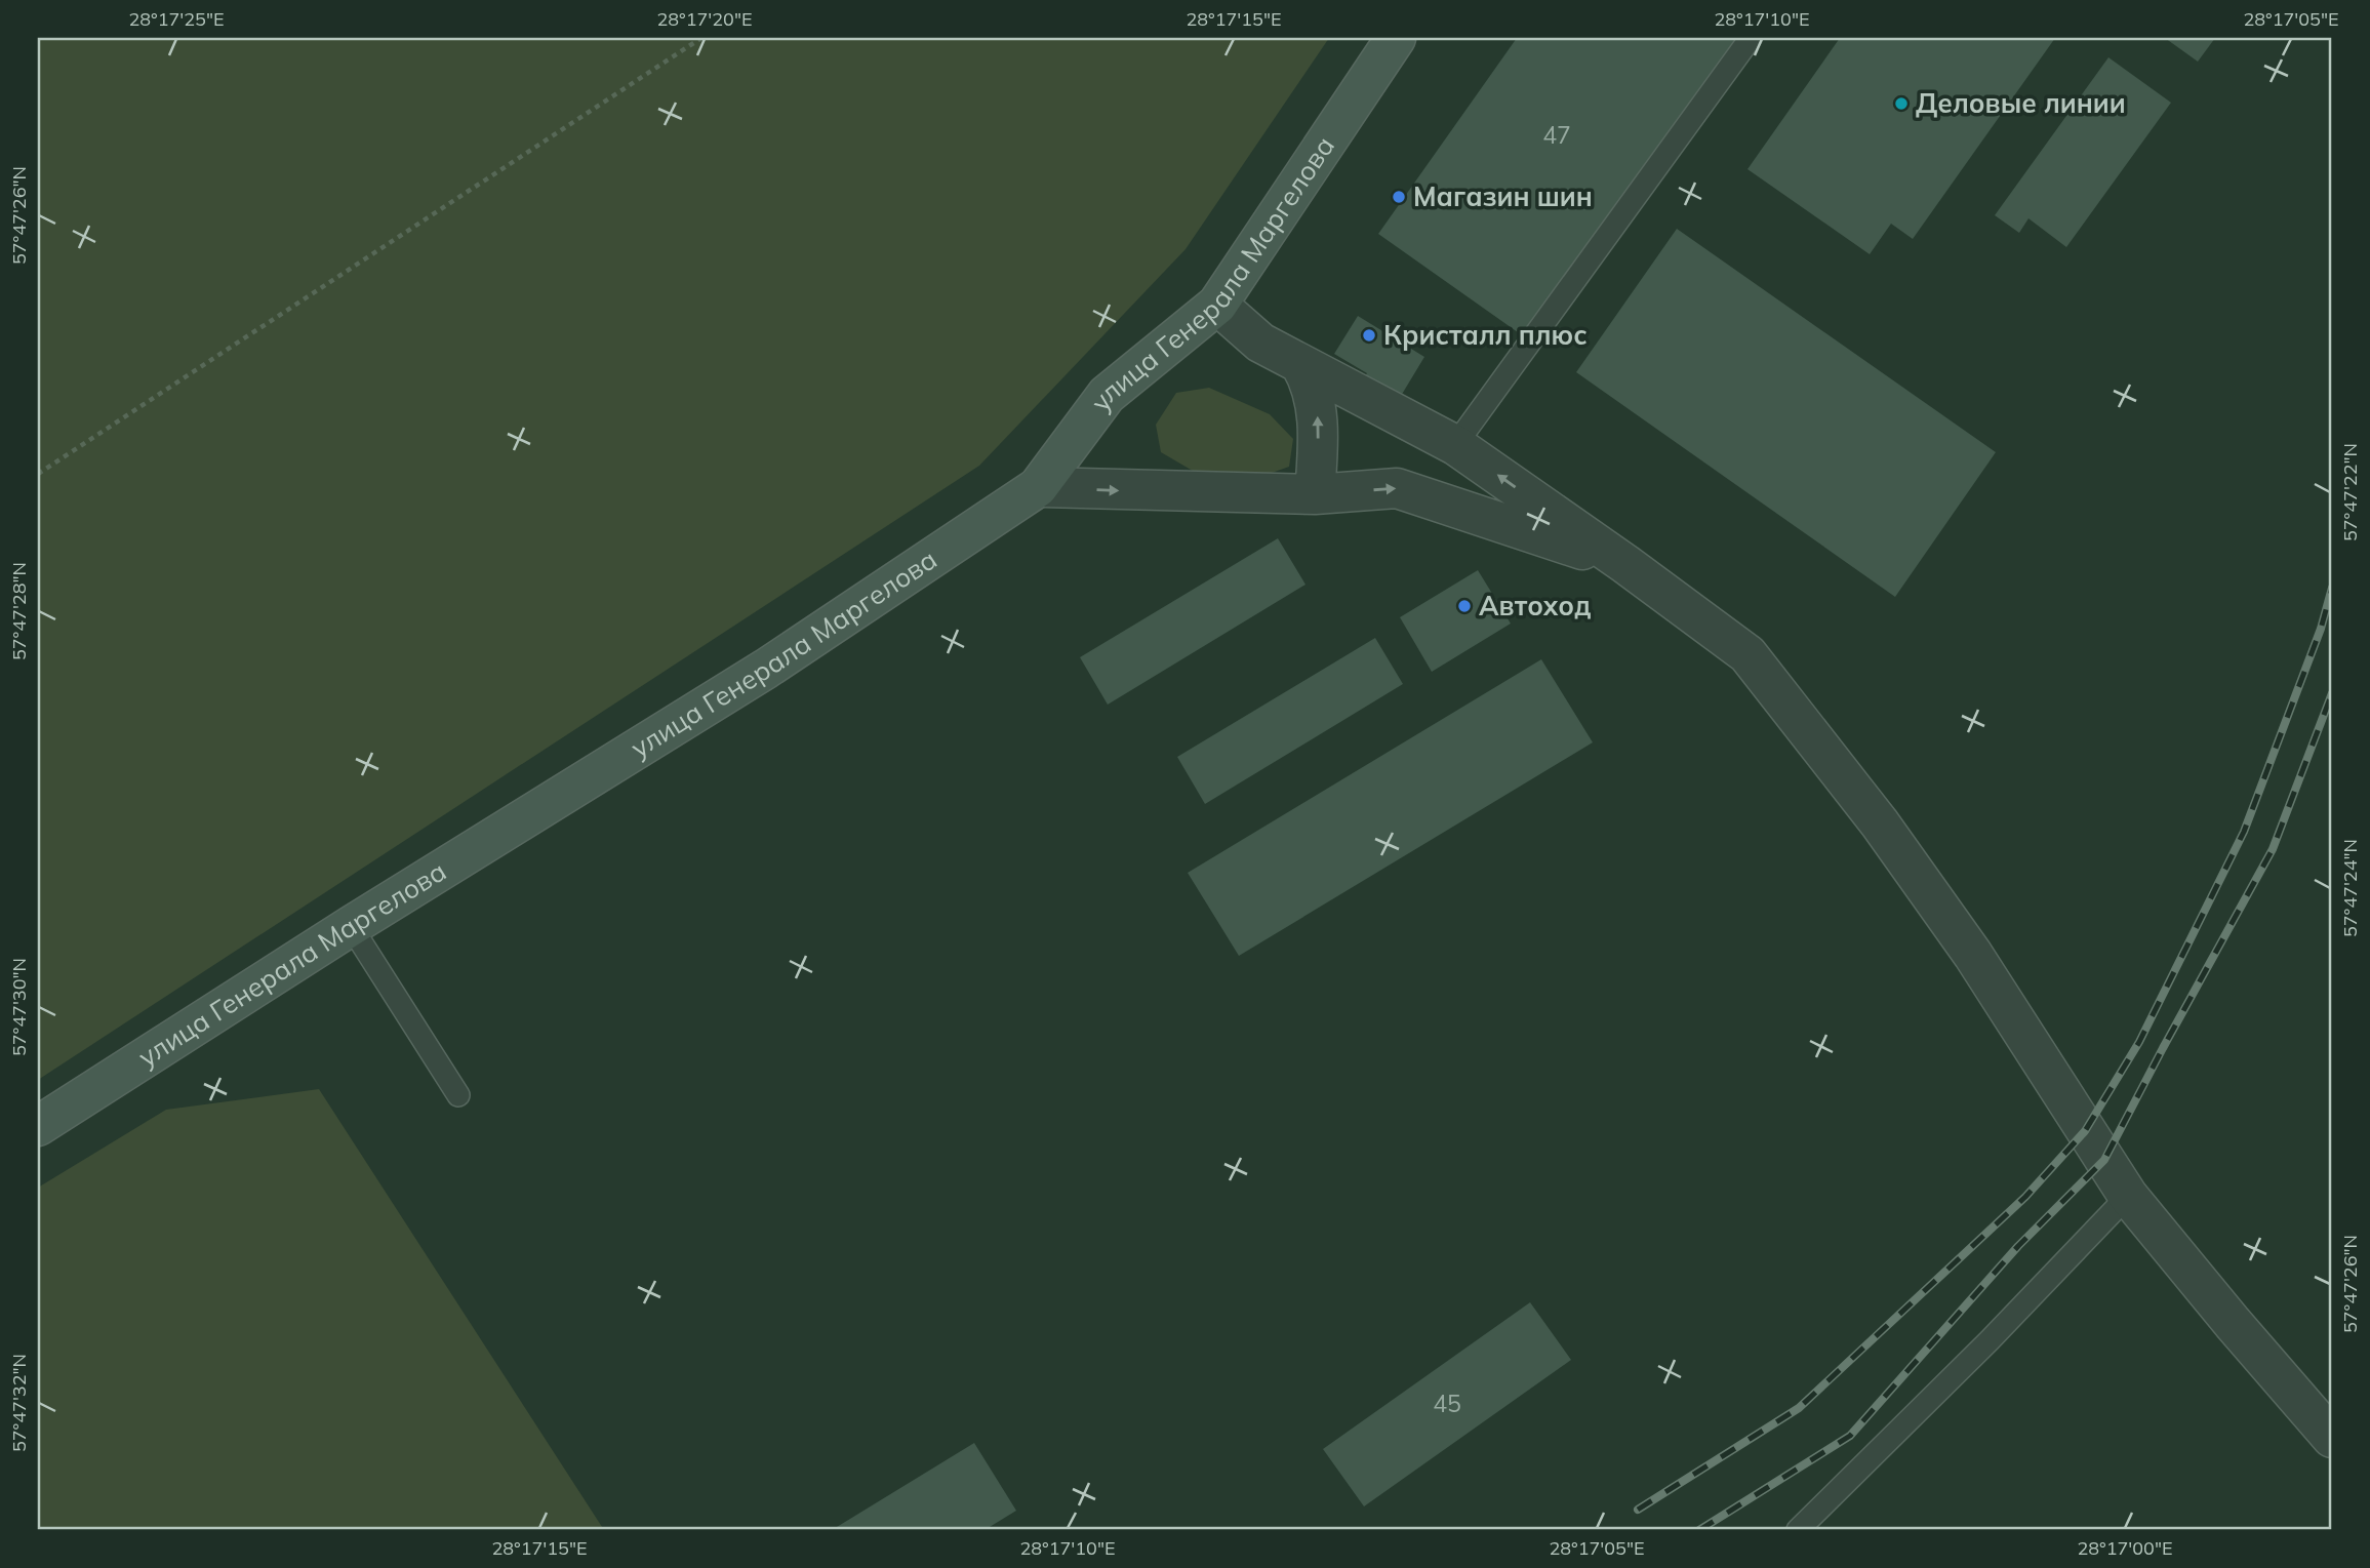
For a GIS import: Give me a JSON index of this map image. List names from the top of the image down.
{
  "streets": {
    "main road": ["улица Генерала Маргелова"]
  },
  "places": [
    "Деловые линии",
    "Магазин шин",
    "Кристалл плюс",
    "Автоход"
  ],
  "house_numbers": ["47", "45"],
  "coordinates": [
    "28°17'25\"E",
    "28°17'20\"E",
    "28°17'15\"E",
    "28°17'10\"E",
    "28°17'05\"E",
    "57°47'26\"N",
    "57°47'22\"N",
    "57°47'28\"N",
    "57°47'24\"N",
    "57°47'30\"N",
    "57°47'32\"N",
    "28°17'00\"E"
  ]
}
